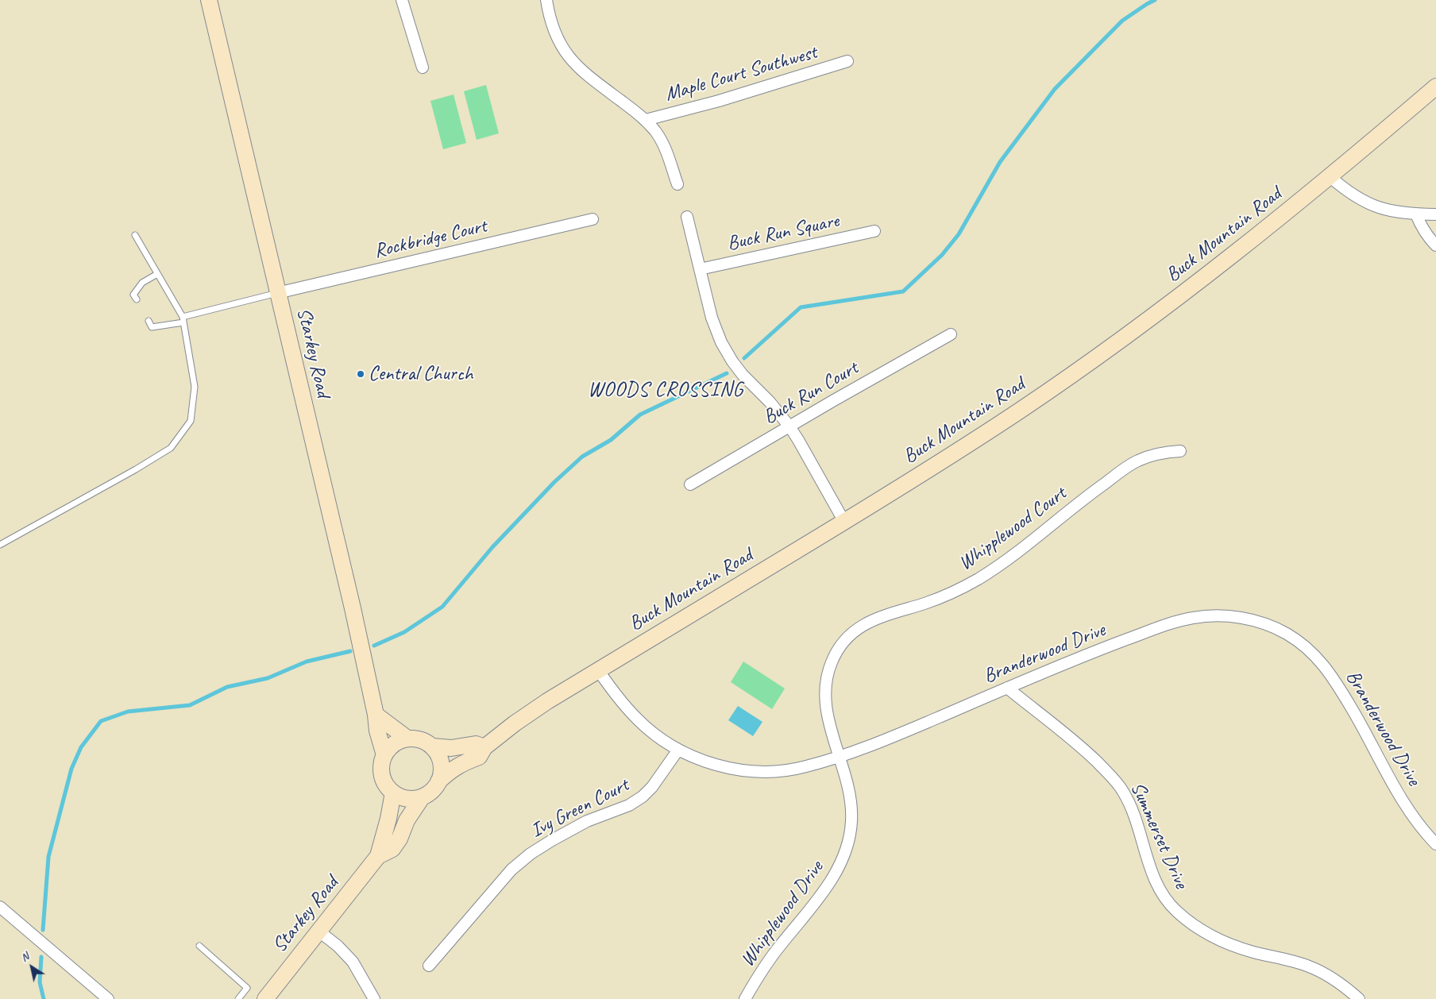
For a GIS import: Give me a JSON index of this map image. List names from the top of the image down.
{
  "streets": {
    "main road": ["Buck Mountain Road", "Starkey Road"],
    "street": [
      "Maple Court Southwest",
      "Buck Run Square",
      "Rockbridge Court",
      "Buck Run Court",
      "Whipplewood Court",
      "Branderwood Drive",
      "Ivy Green Court",
      "Summerset Drive",
      "Whipplewood Drive"
    ]
  },
  "crossings": [
    ["Buck Mountain Road", "Starkey Road"],
    ["Buck Mountain Road", "Branderwood Drive"],
    ["Rockbridge Court", "Starkey Road"],
    ["Whipplewood Court", "Branderwood Drive"],
    ["Whipplewood Court", "Whipplewood Drive"],
    ["Branderwood Drive", "Ivy Green Court"],
    ["Branderwood Drive", "Summerset Drive"],
    ["Branderwood Drive", "Whipplewood Drive"]
  ],
  "districts": ["WOODS CROSSING"],
  "places": ["Central Church"],
  "north": "top left"
}
